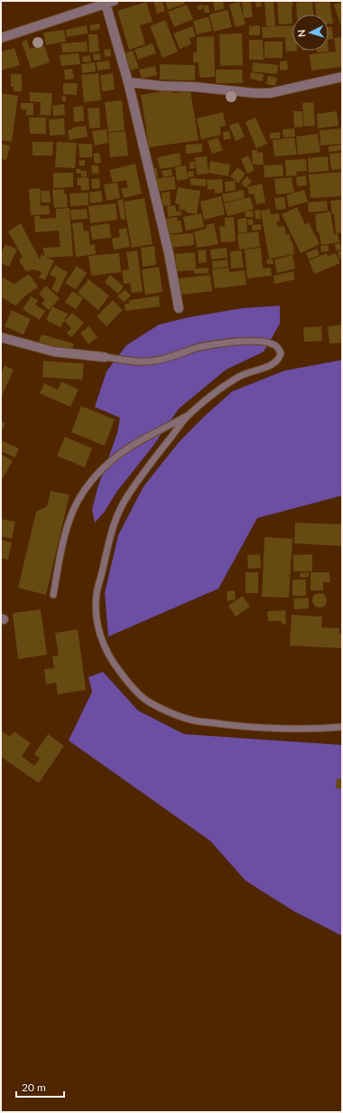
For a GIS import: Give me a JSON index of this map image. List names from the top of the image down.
{
  "scale_bar": "20 m",
  "north": "left"
}
